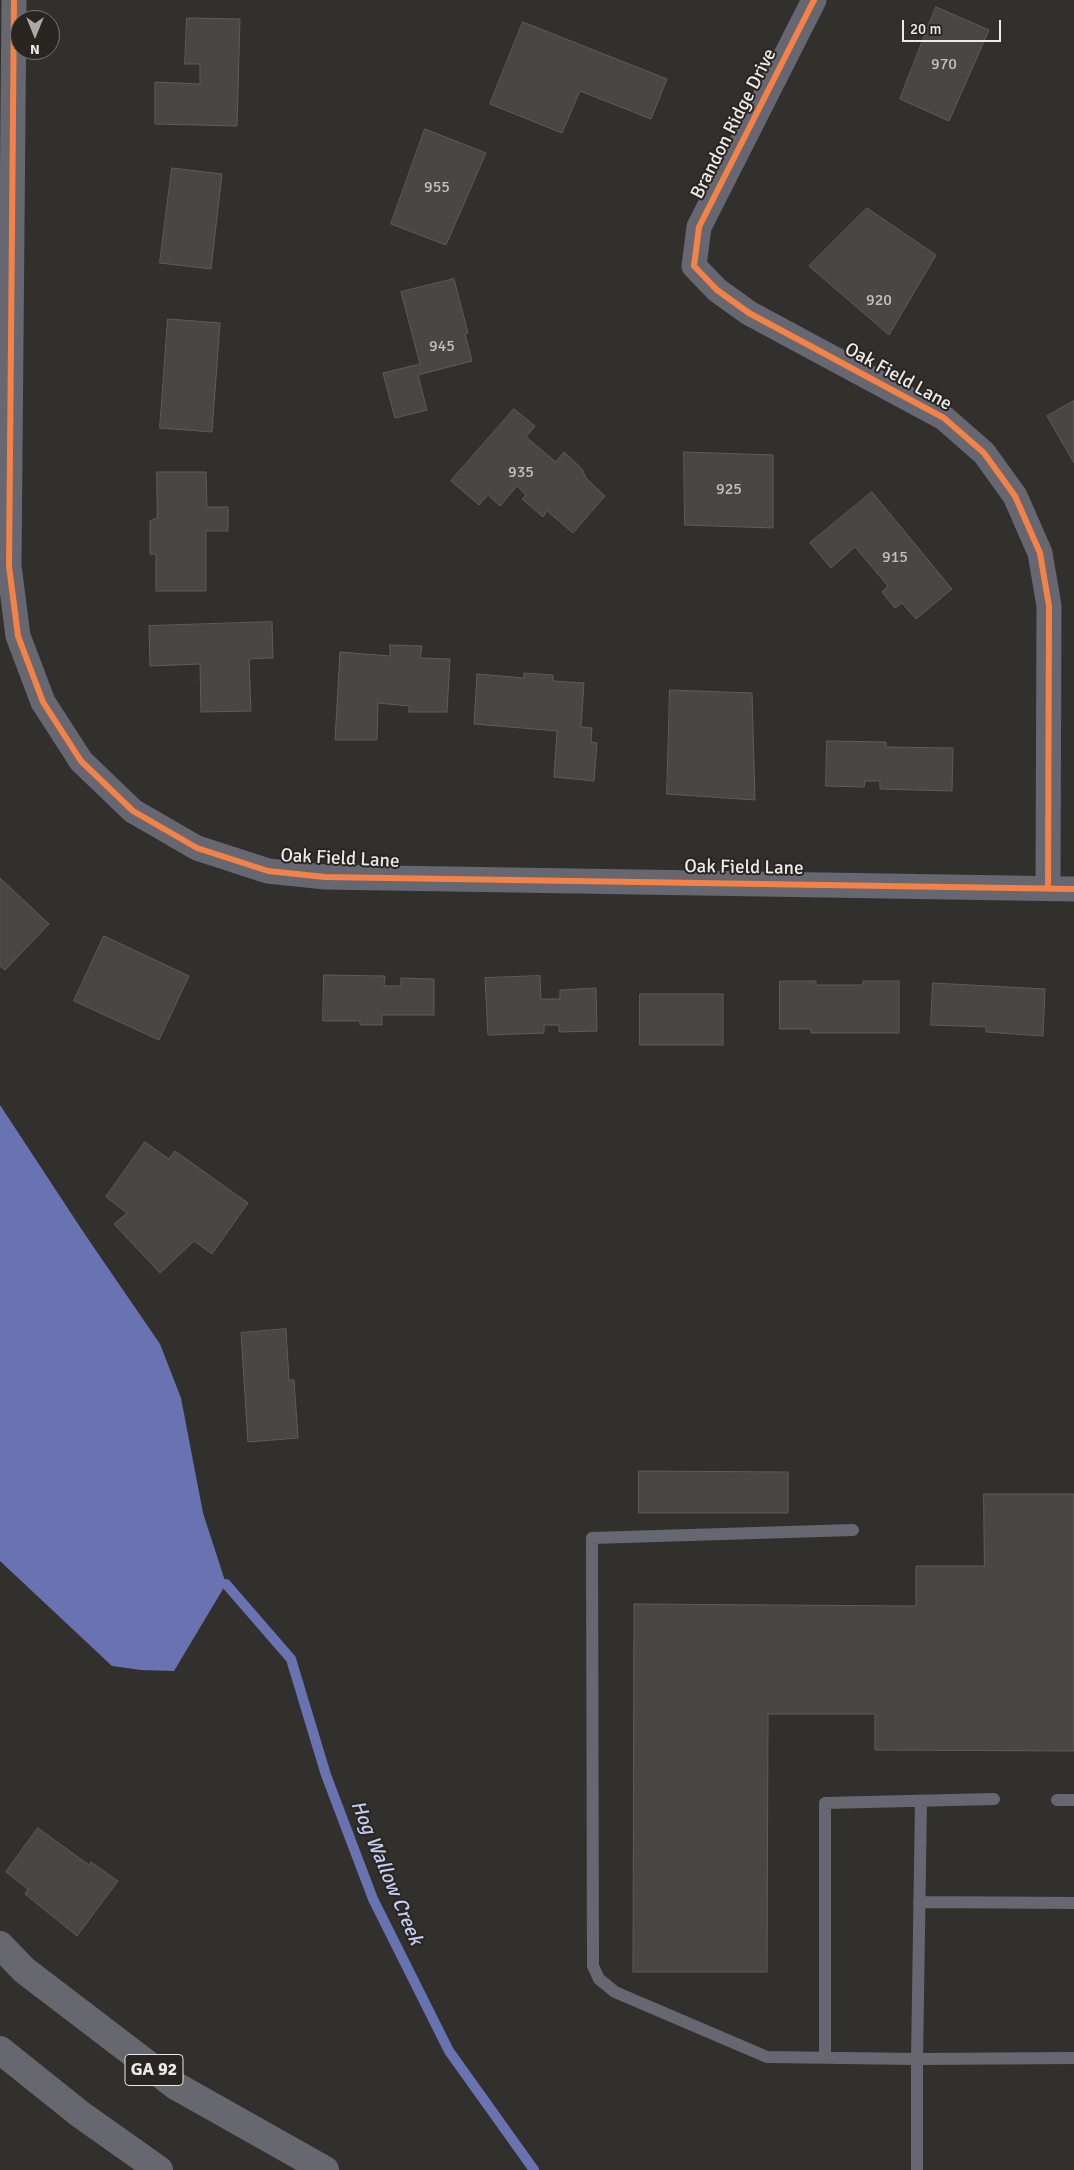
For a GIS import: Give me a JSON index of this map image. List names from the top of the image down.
{
  "streets": {
    "main road": ["GA 92"],
    "street": ["Brandon Ridge Drive", "Oak Field Lane"]
  },
  "crossings": [
    ["Brandon Ridge Drive", "Oak Field Lane"]
  ],
  "water": ["Hog Wallow Creek"],
  "house_numbers": [
    "970",
    "955",
    "920",
    "945",
    "935",
    "925",
    "915"
  ],
  "scale_bar": "20 m",
  "north": "bottom"
}
